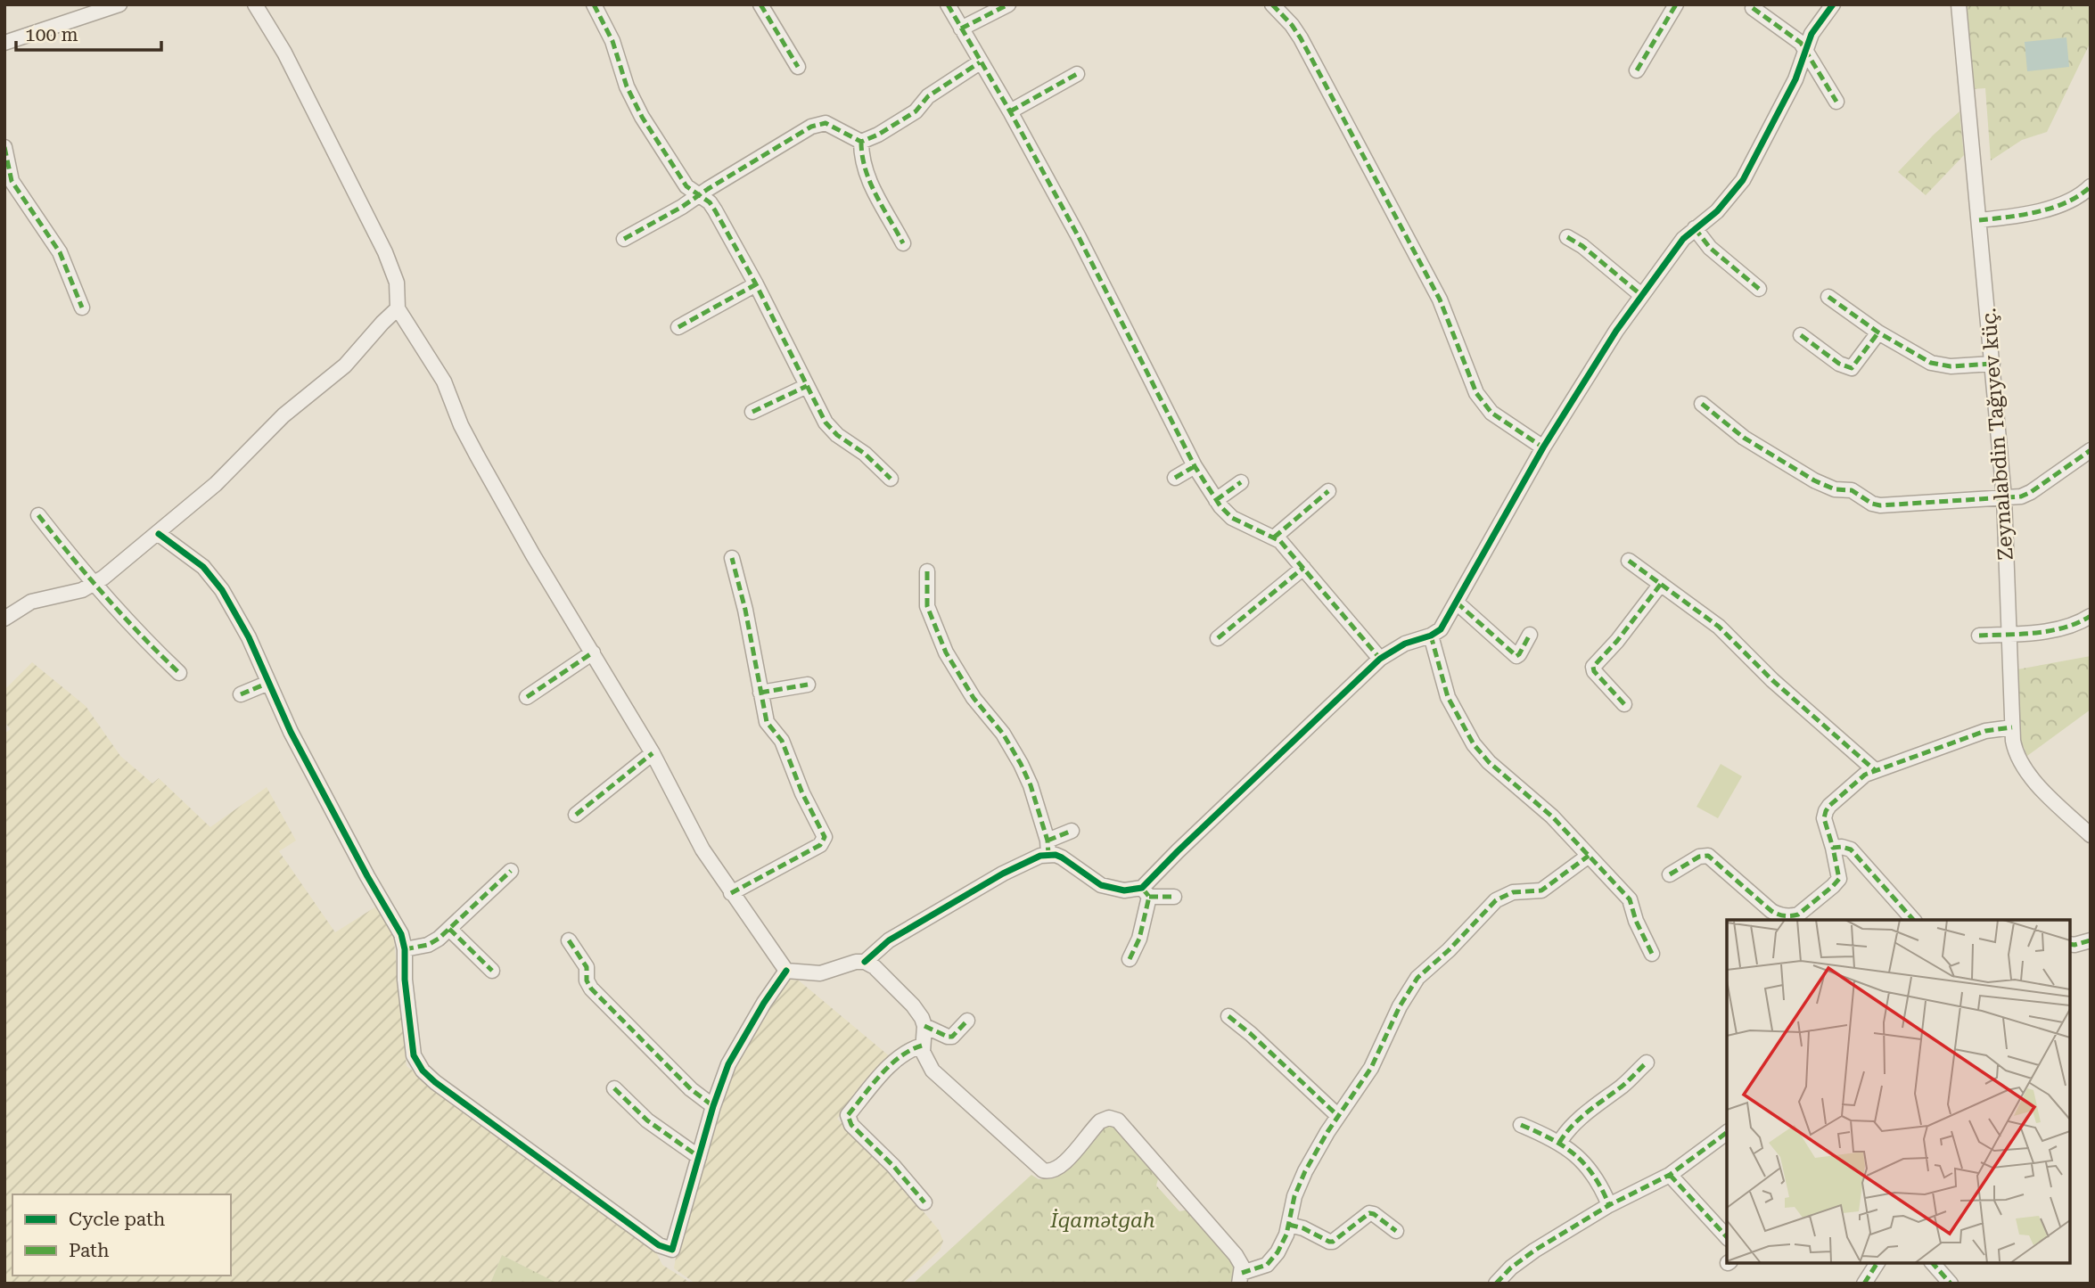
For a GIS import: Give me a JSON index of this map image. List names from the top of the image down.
{
  "streets": {
    "street": ["Zeynalabdin Tağıyev küç."]
  },
  "parks": ["İqamətgah"],
  "legend": ["Cycle path", "Path"],
  "scale_bar": "100 m"
}
